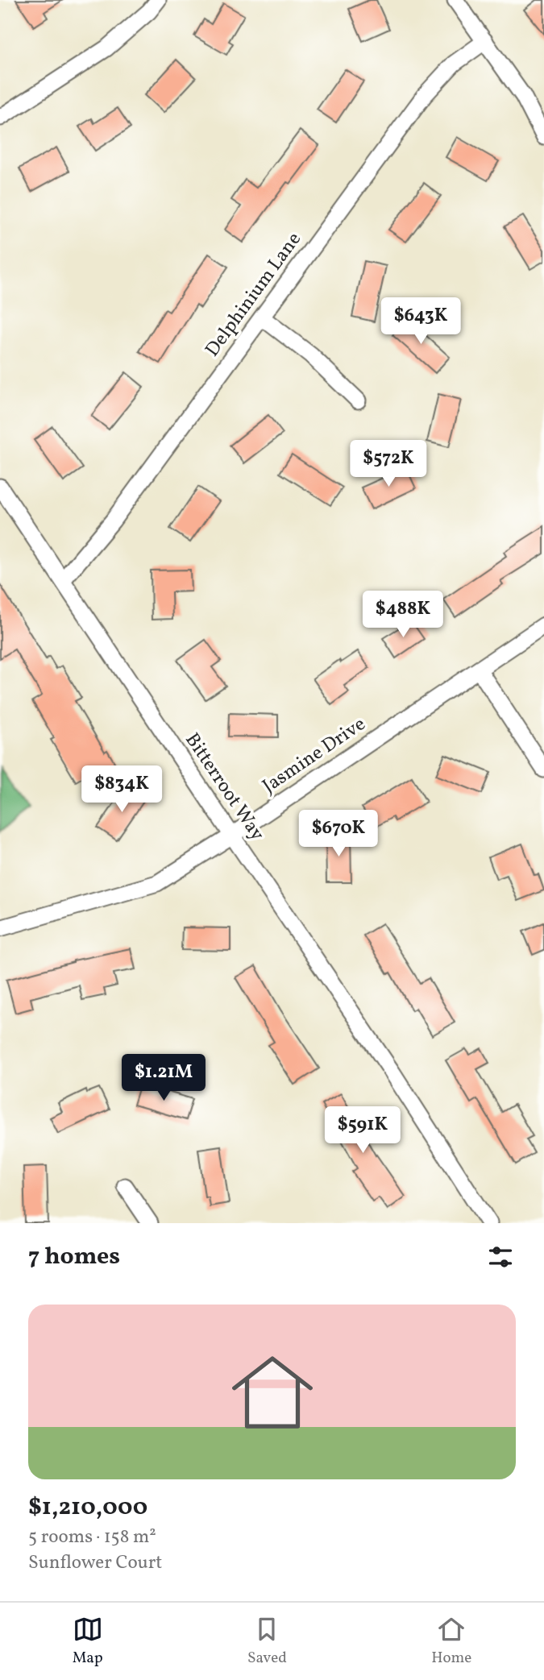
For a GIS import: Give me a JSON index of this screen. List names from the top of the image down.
{
  "streets": {
    "street": ["Delphinium Lane", "Jasmine Drive", "Bitterroot Way"]
  },
  "crossings": [
    ["Delphinium Lane", "Bitterroot Way"],
    ["Jasmine Drive", "Bitterroot Way"]
  ],
  "page": {
    "price": [
      "$643K",
      "$572K",
      "$488K",
      "$834K",
      "$670K",
      "$1.21M",
      "$591K"
    ],
    "heading": "7 homes",
    "list": [
      {
        "name": "$1,210,000",
        "note": "5 rooms · 158 m² · Sunflower Court"
      }
    ],
    "tabs": ["Map", "Saved", "Home"]
  }
}
